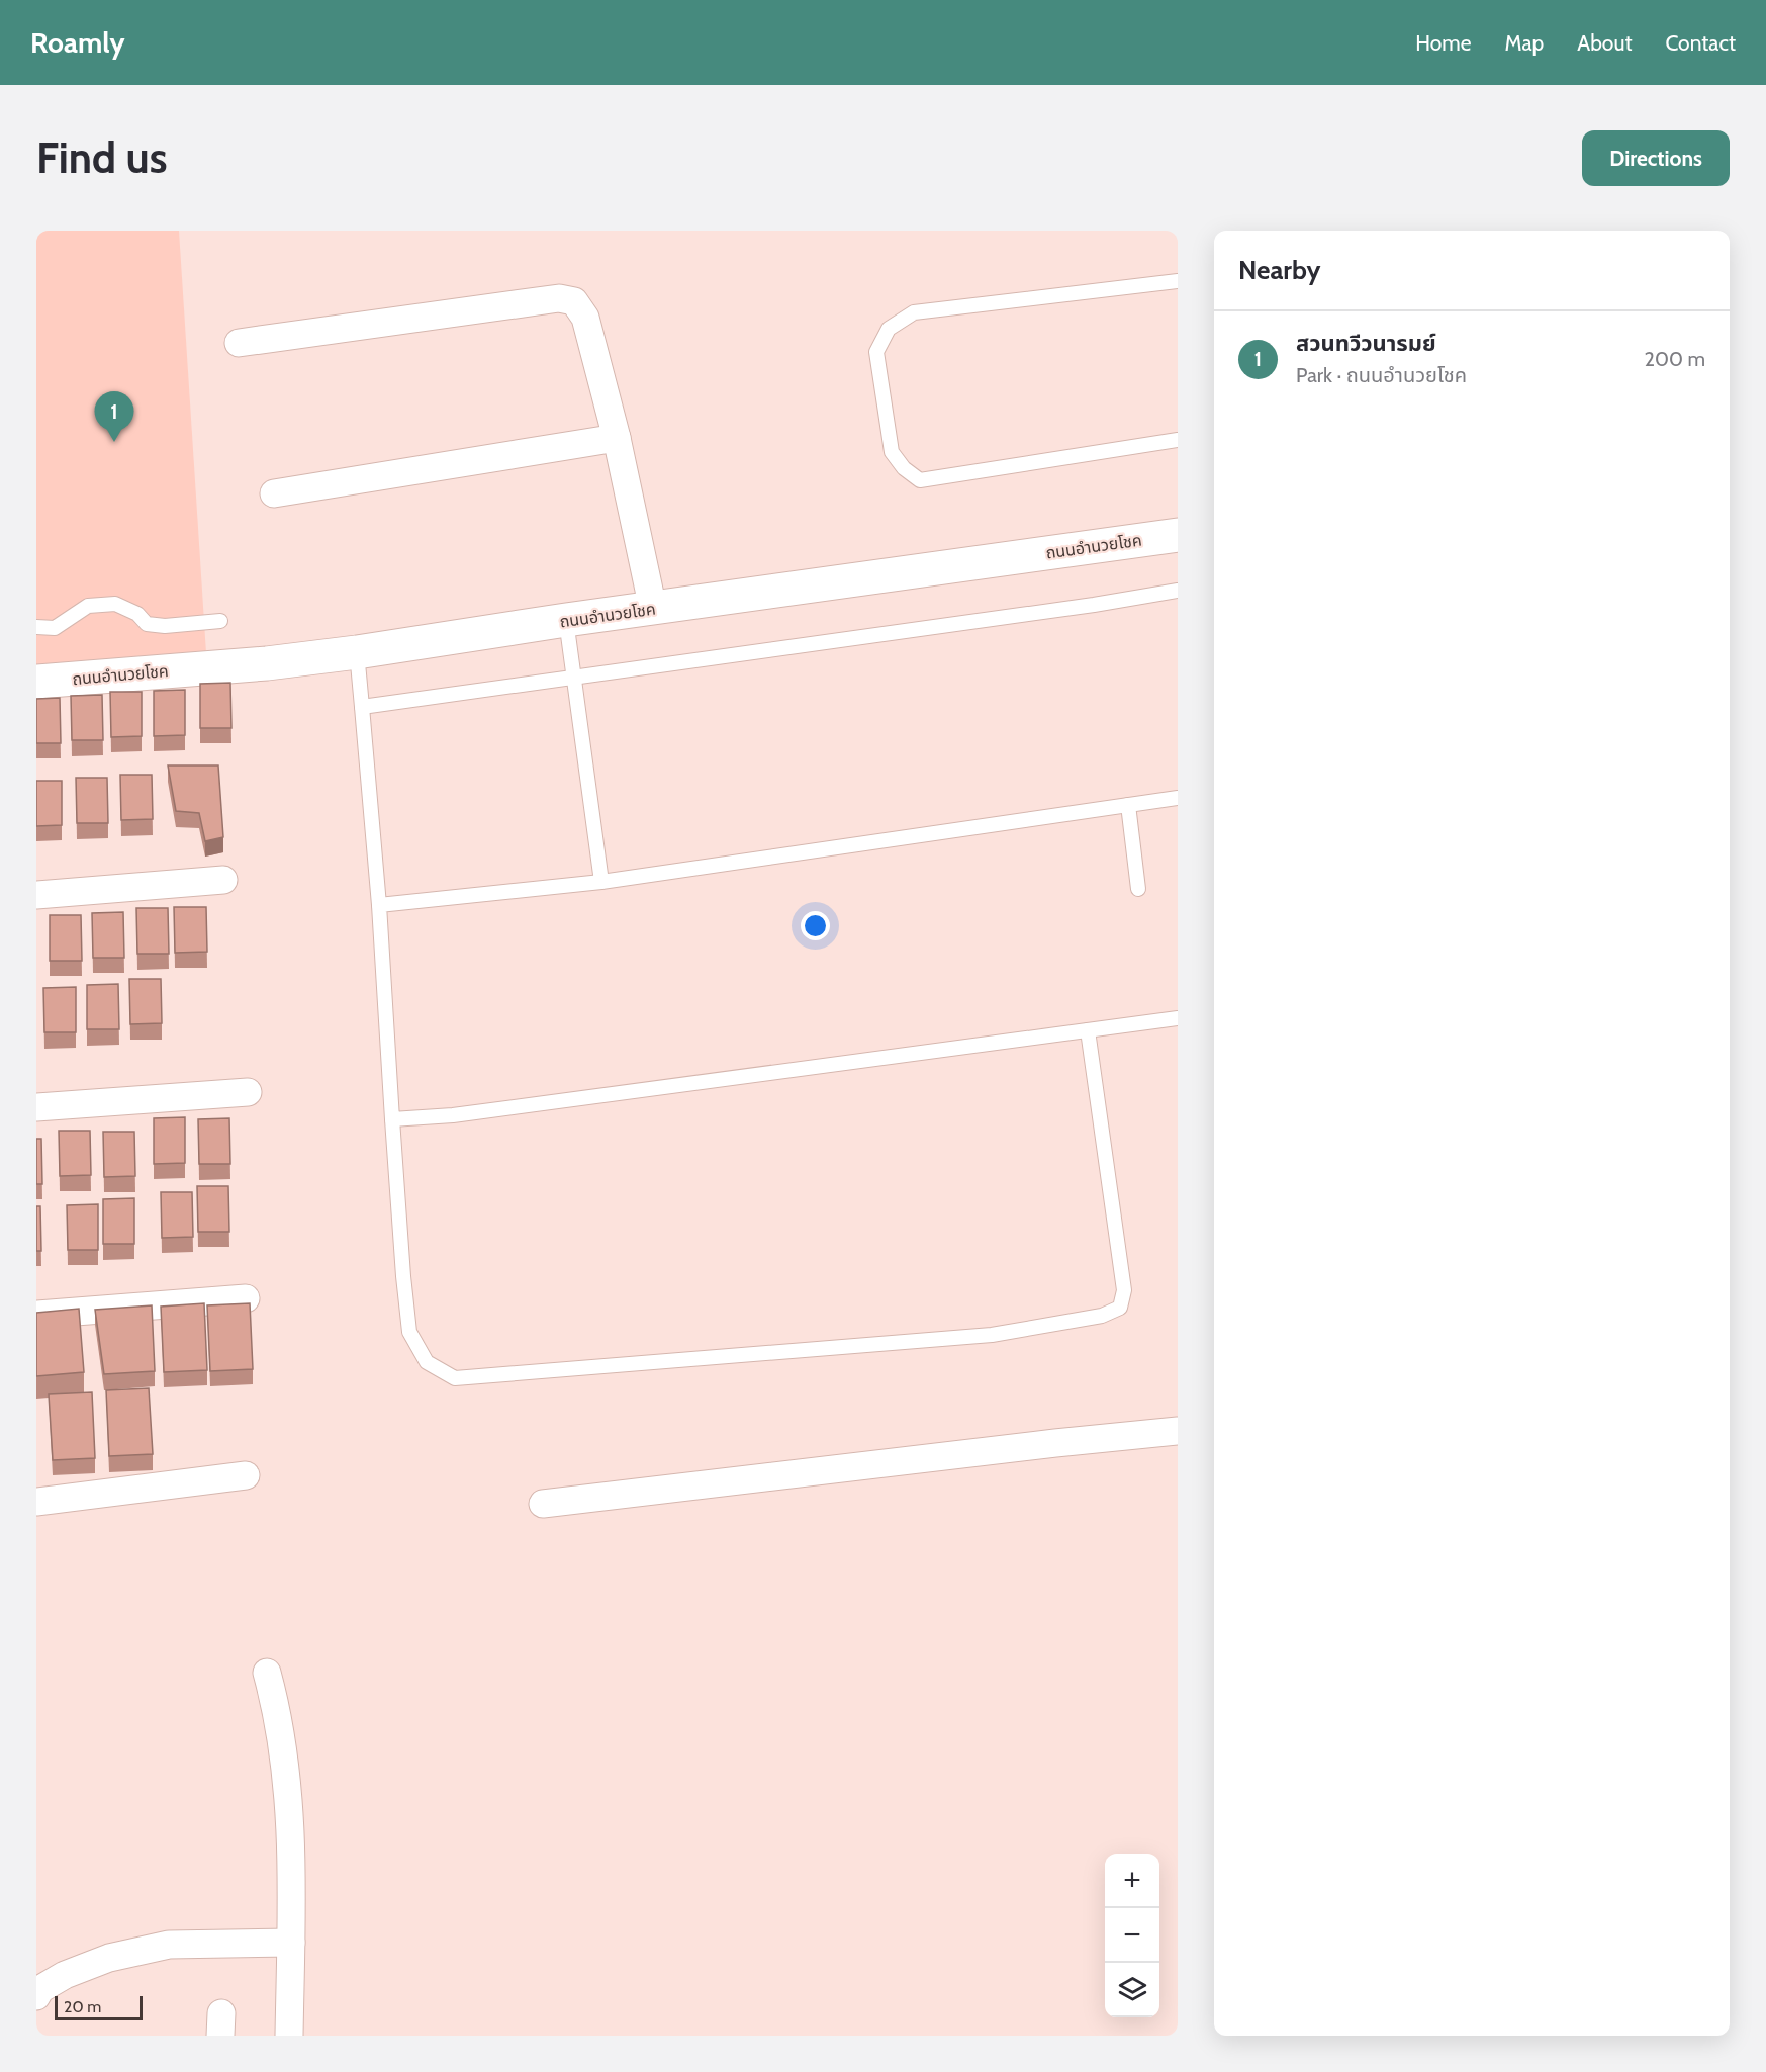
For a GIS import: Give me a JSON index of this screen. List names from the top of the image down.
{
  "streets": {
    "street": ["ถนนอำนวยโชค"]
  },
  "scale_bar": "20 m",
  "page": {
    "header": "Roamly",
    "nav": [
      "Home",
      "Map",
      "About",
      "Contact"
    ],
    "buttons": "Directions",
    "title": "Find us",
    "heading": "Nearby",
    "list": [
      {
        "mark": "1",
        "name": "สวนทวีวนารมย์",
        "note": "Park · ถนนอำนวยโชค",
        "value": "200 m"
      }
    ],
    "pins": "1",
    "map_buttons": ["+", "−"],
    "scale": "20 m"
  }
}
